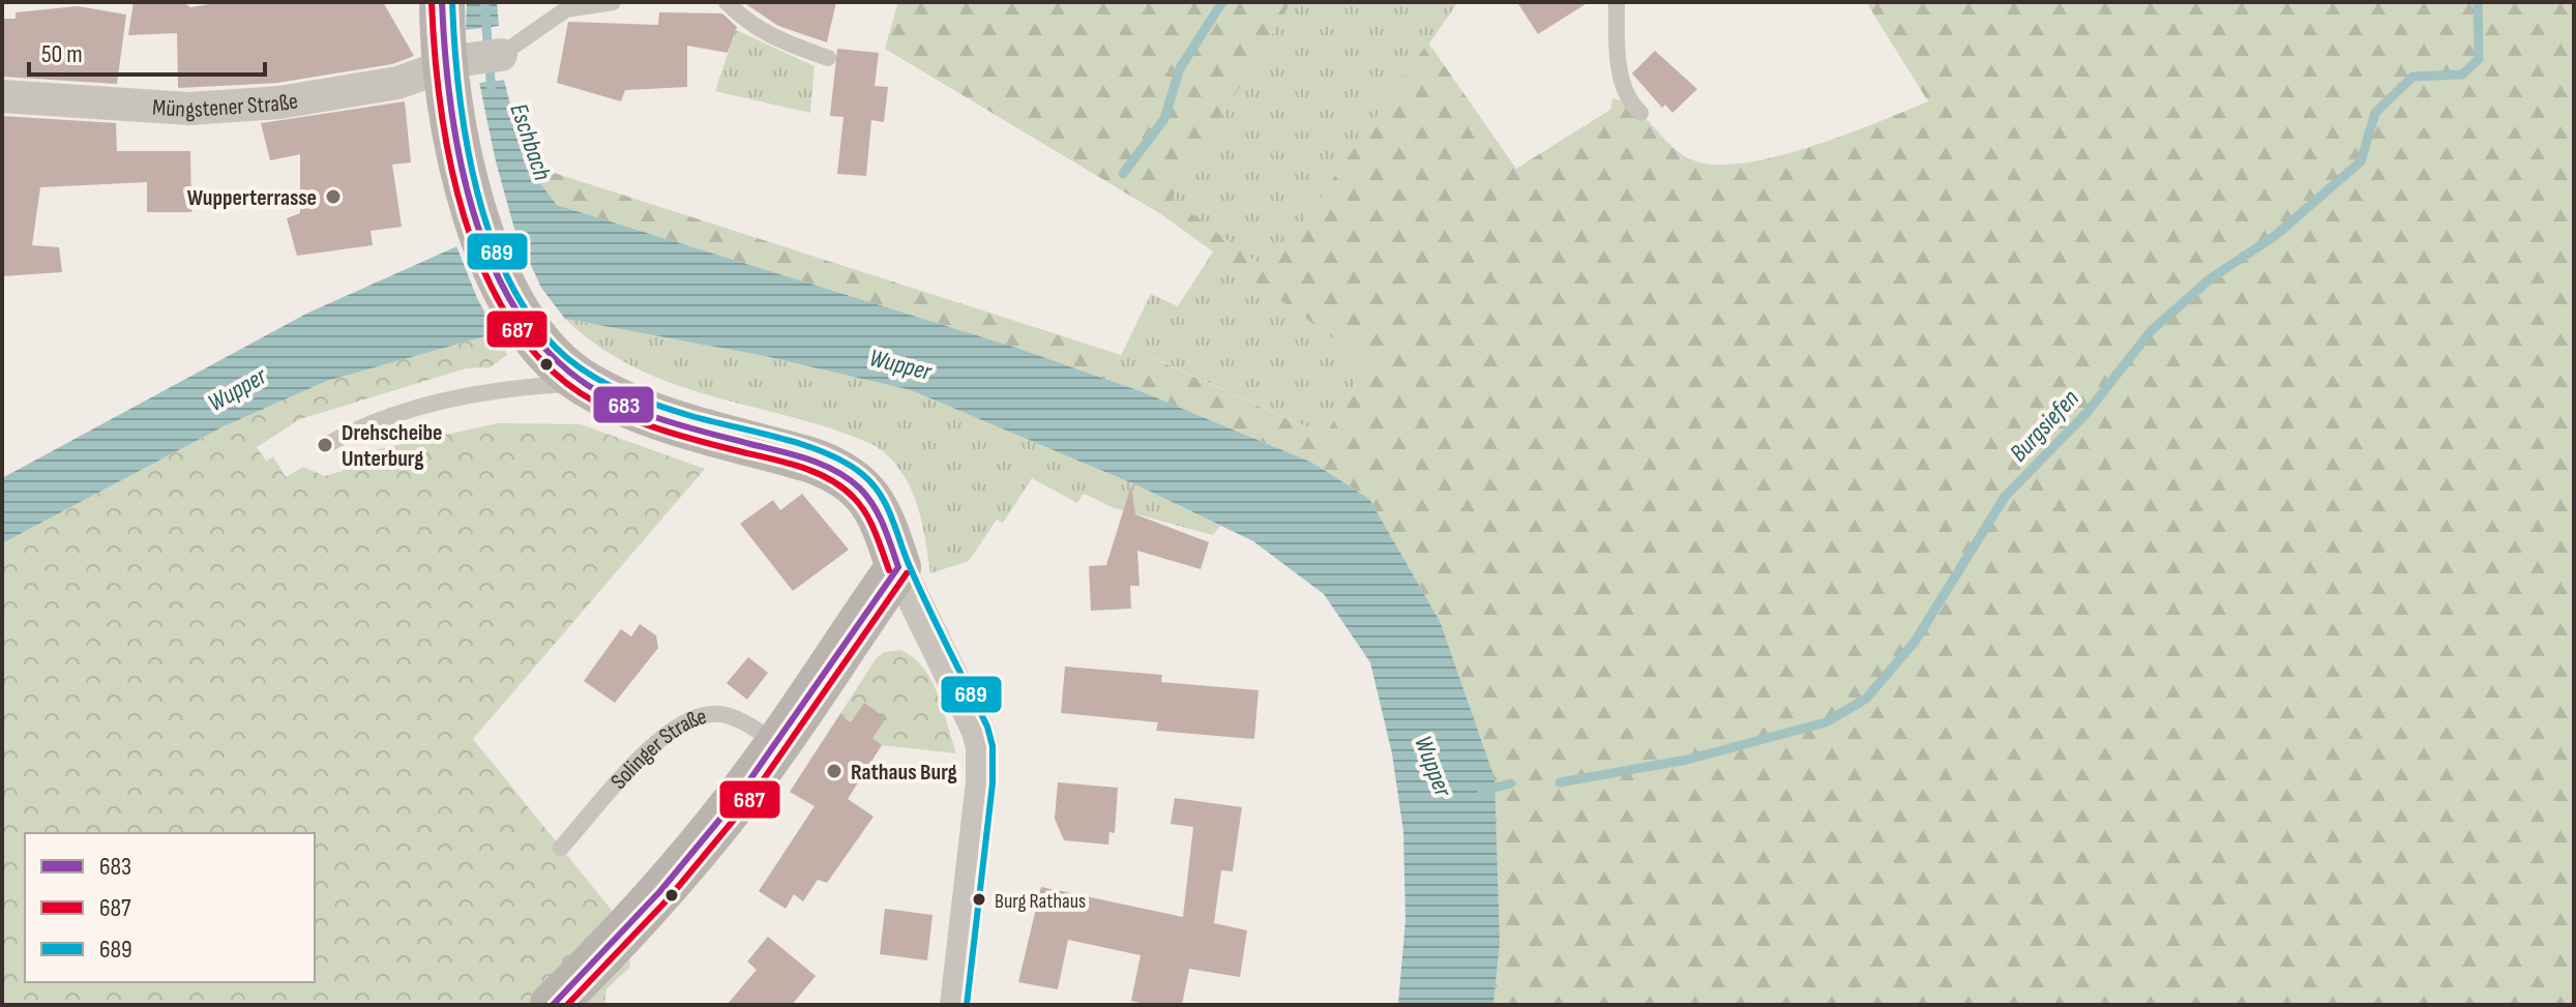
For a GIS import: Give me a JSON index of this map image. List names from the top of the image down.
{
  "streets": {
    "street": ["Müngstener Straße"],
    "lane": ["Solinger Straße"]
  },
  "water": ["Eschbach", "Wupper", "Burgsiefen"],
  "places": [
    "Wupperterrasse",
    "Drehscheibe Unterburg",
    "Rathaus Burg",
    "Burg Rathaus"
  ],
  "lines": ["transit line 683", "transit line 687", "transit line 689"],
  "legend": ["683", "687", "689"],
  "scale_bar": "50 m"
}
